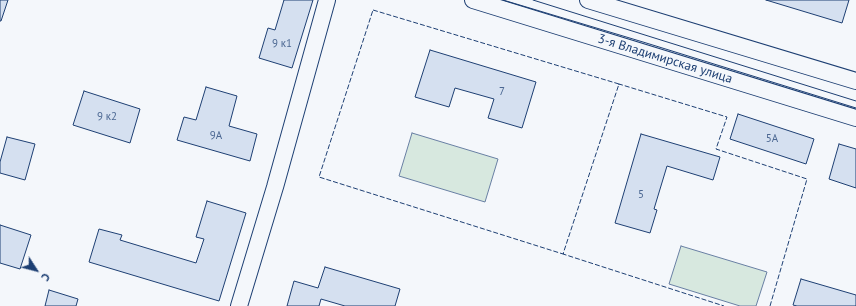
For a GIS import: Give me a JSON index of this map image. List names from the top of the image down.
{
  "streets": {
    "street": ["3-я Владимирская улица"]
  },
  "house_numbers": [
    "9 к1",
    "7",
    "9 к2",
    "9А",
    "5А",
    "5"
  ],
  "north": "bottom right"
}
